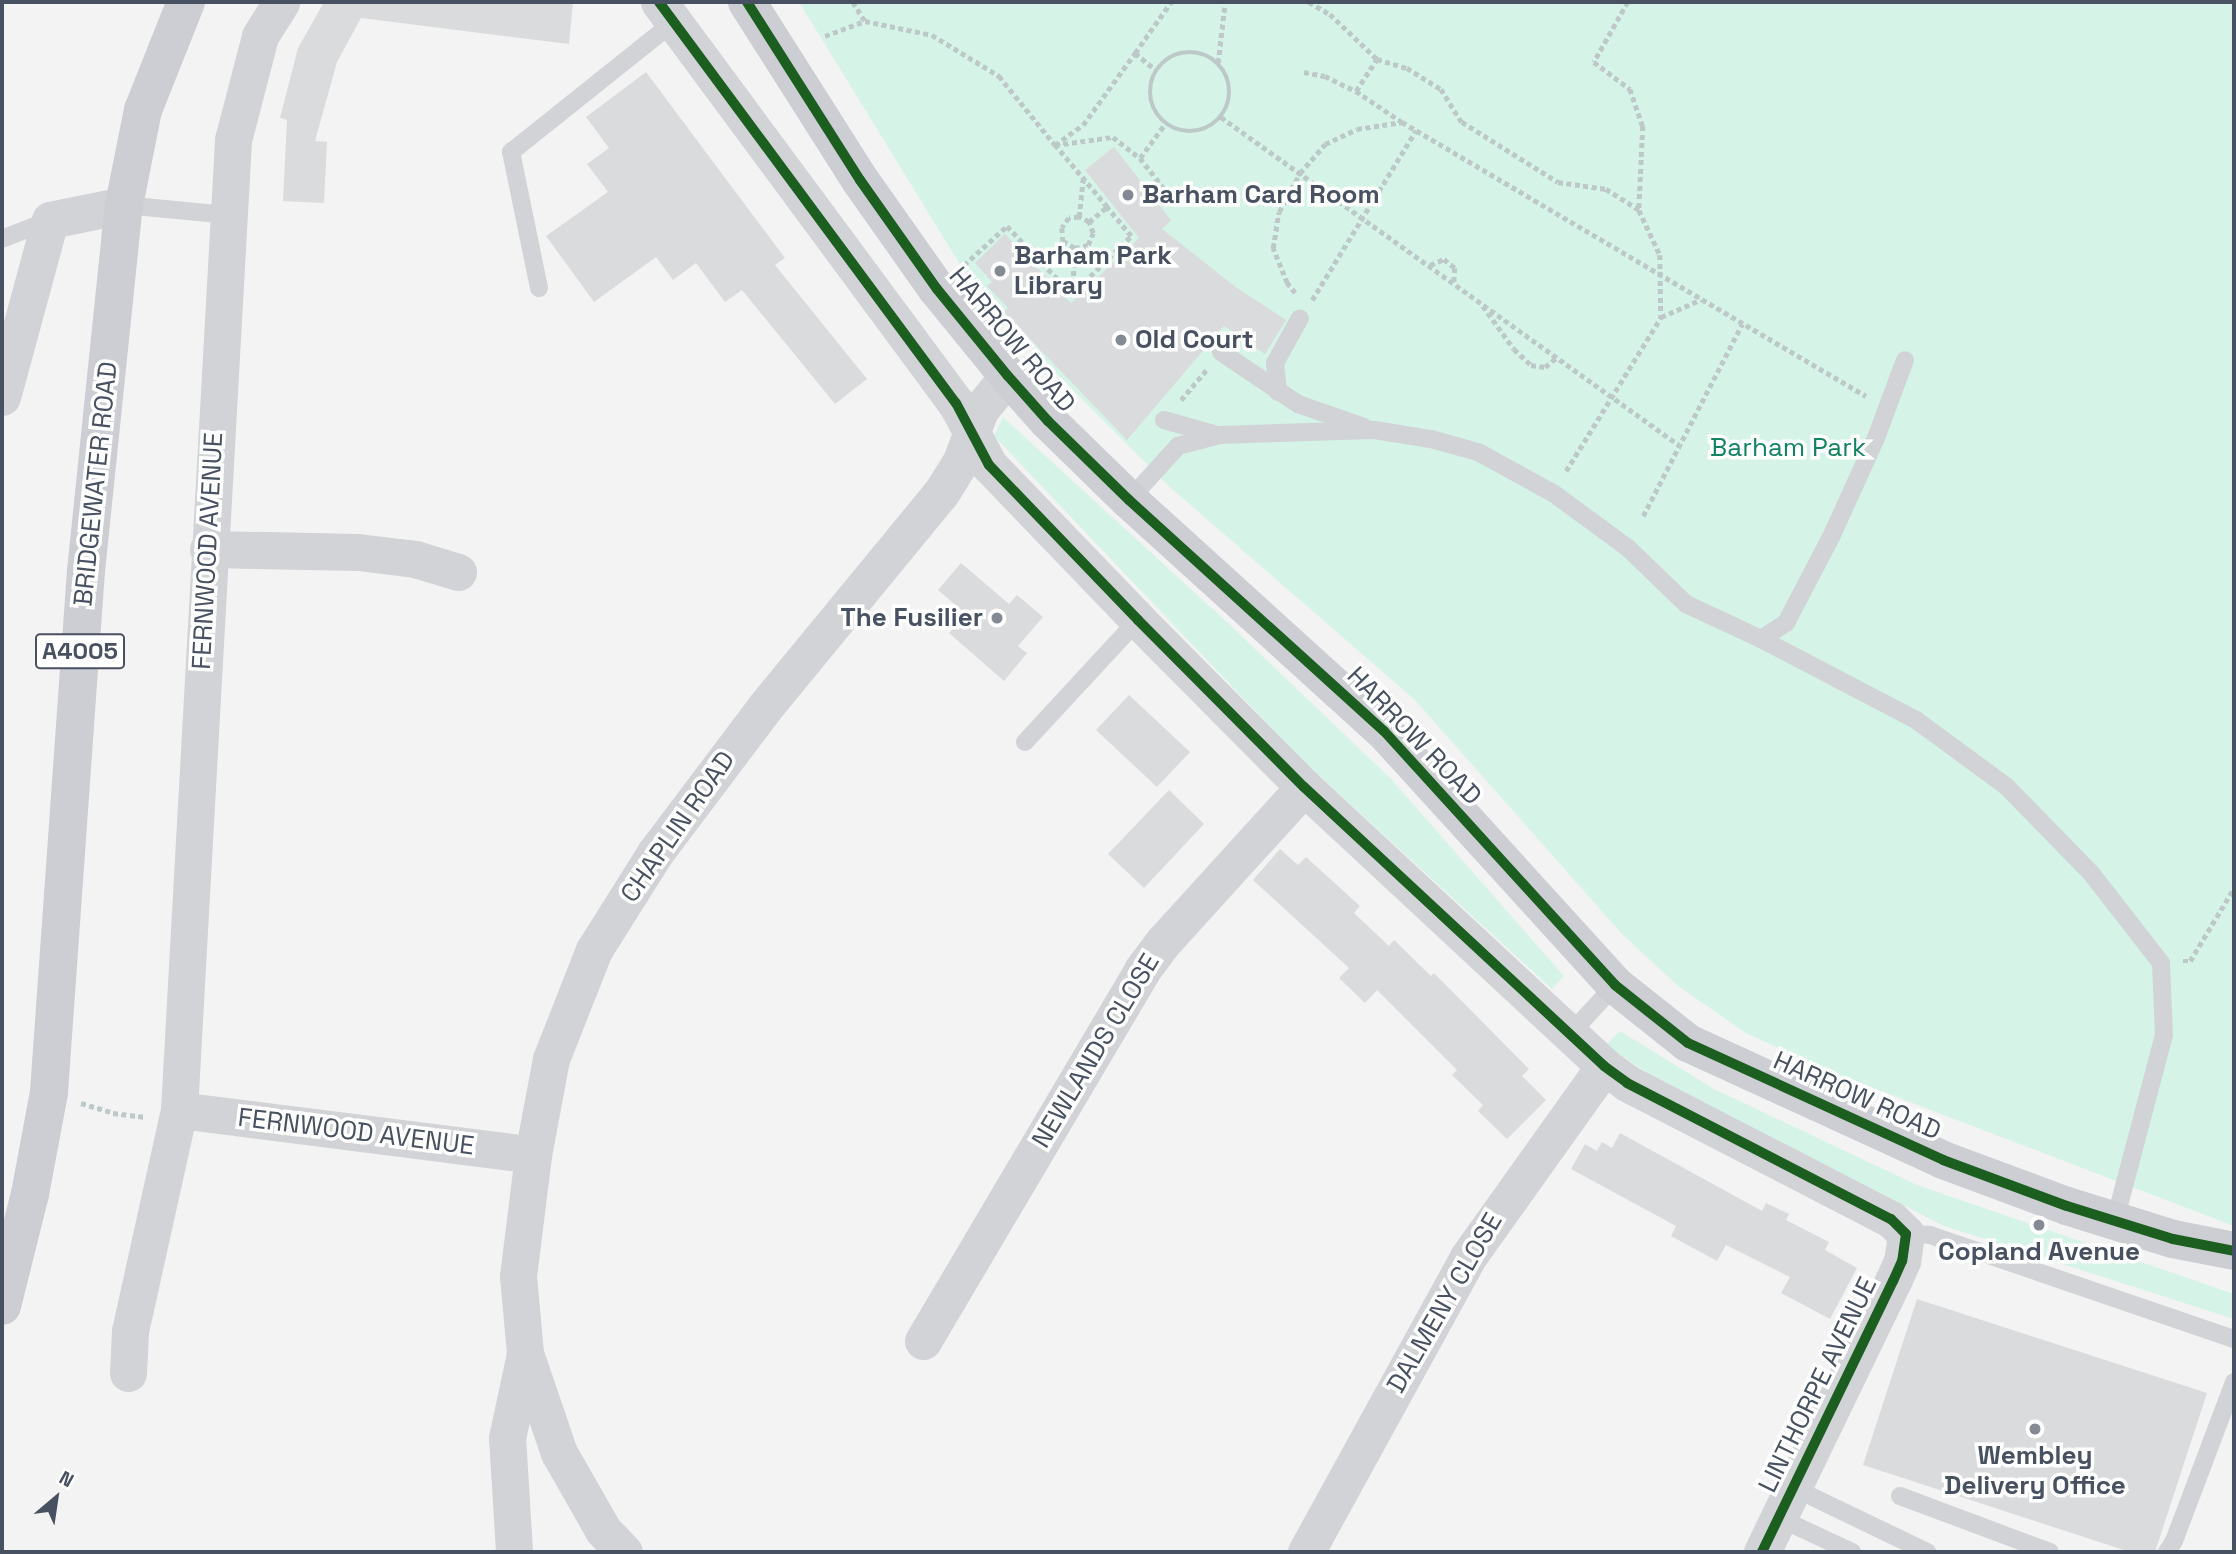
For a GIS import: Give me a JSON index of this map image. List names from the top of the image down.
{
  "streets": {
    "main road": ["HARROW ROAD", "BRIDGEWATER ROAD", "A4005"],
    "street": [
      "FERNWOOD AVENUE",
      "CHAPLIN ROAD",
      "NEWLANDS CLOSE",
      "DALMENY CLOSE",
      "LINTHORPE AVENUE"
    ]
  },
  "crossings": [
    ["HARROW ROAD", "CHAPLIN ROAD"],
    ["FERNWOOD AVENUE", "CHAPLIN ROAD"]
  ],
  "parks": ["Barham Park"],
  "places": [
    "Barham Card Room",
    "Barham Park Library",
    "Old Court",
    "The Fusilier",
    "Copland Avenue",
    "Wembley Delivery Office"
  ],
  "north": "top right"
}
